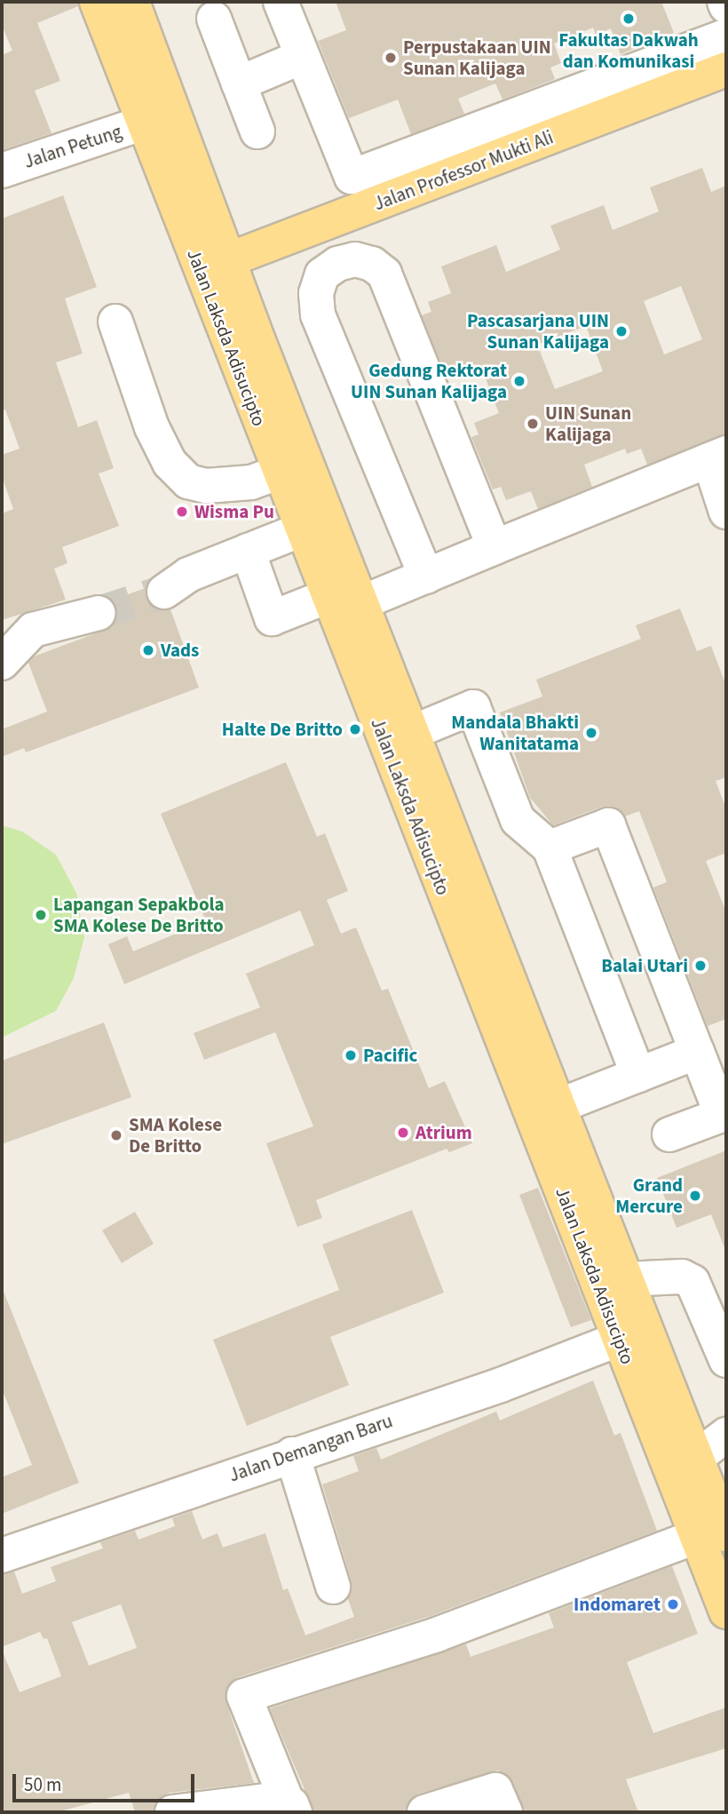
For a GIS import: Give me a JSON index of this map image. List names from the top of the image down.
{
  "streets": {
    "main road": ["Jalan Professor Mukti Ali", "Jalan Laksda Adisucipto"],
    "street": ["Jalan Petung", "Jalan Demangan Baru"]
  },
  "crossings": [
    ["Jalan Petung", "Jalan Laksda Adisucipto"],
    ["Jalan Professor Mukti Ali", "Jalan Laksda Adisucipto"],
    ["Jalan Laksda Adisucipto", "Jalan Demangan Baru"]
  ],
  "places": [
    "Fakultas Dakwah dan Komunikasi",
    "Perpustakaan UIN Sunan Kalijaga",
    "Pascasarjana UIN Sunan Kalijaga",
    "Gedung Rektorat UIN Sunan Kalijaga",
    "UIN Sunan Kalijaga",
    "Wisma Pu",
    "Vads",
    "Halte De Britto",
    "Mandala Bhakti Wanitatama",
    "Lapangan Sepakbola SMA Kolese De Britto",
    "Balai Utari",
    "Pacific",
    "Atrium",
    "SMA Kolese De Britto",
    "Grand Mercure",
    "Indomaret"
  ],
  "scale_bar": "50 m"
}
